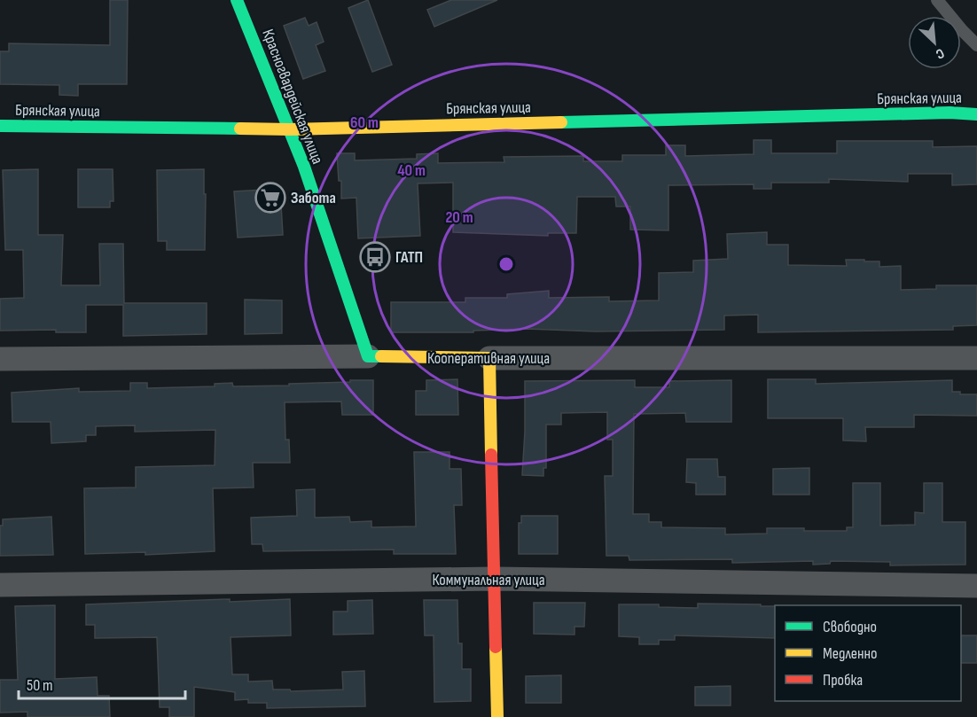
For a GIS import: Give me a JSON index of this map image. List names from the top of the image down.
{
  "streets": {
    "street": [
      "Красногвардейская улица",
      "Брянская улица",
      "Кооперативная улица",
      "Коммунальная улица"
    ]
  },
  "crossings": [
    ["Красногвардейская улица", "Брянская улица"],
    ["Красногвардейская улица", "Кооперативная улица"]
  ],
  "places": {
    "supermarket": ["Забота"],
    "bus stop": ["ГАТП"]
  },
  "legend": ["Свободно", "Медленно", "Пробка"],
  "scale_bar": "50 m",
  "north": "bottom right",
  "rings": ["60 m", "40 m", "20 m"]
}
